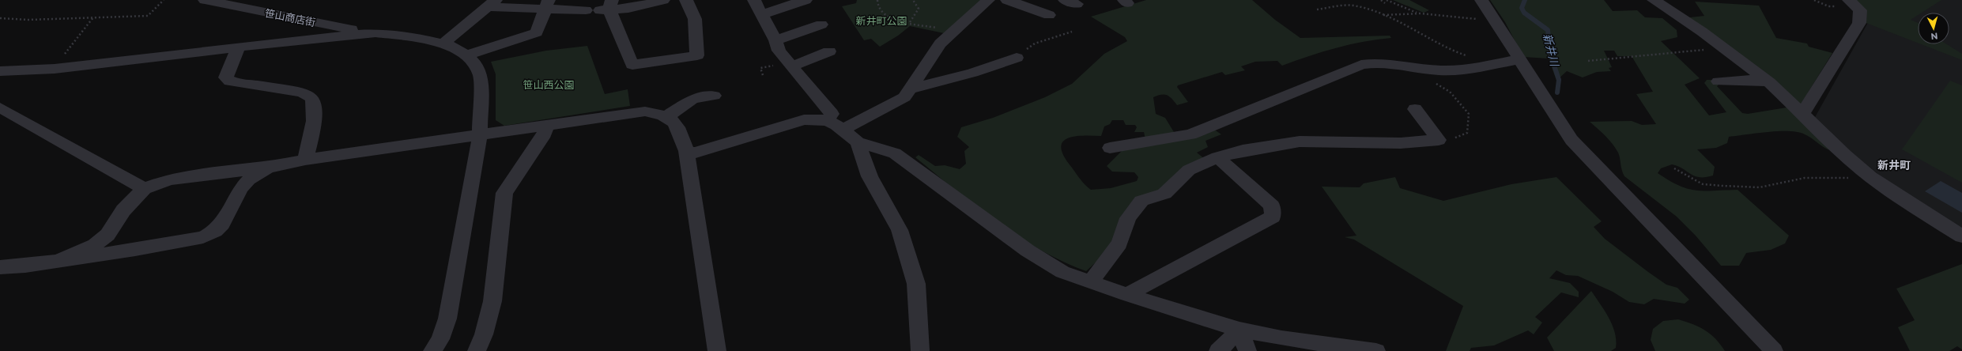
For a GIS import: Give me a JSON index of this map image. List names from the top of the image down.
{
  "streets": {
    "street": ["笹山商店街"]
  },
  "districts": ["新井町"],
  "water": ["新井川"],
  "parks": ["新井町公園", "笹山西公園"],
  "north": "bottom"
}
